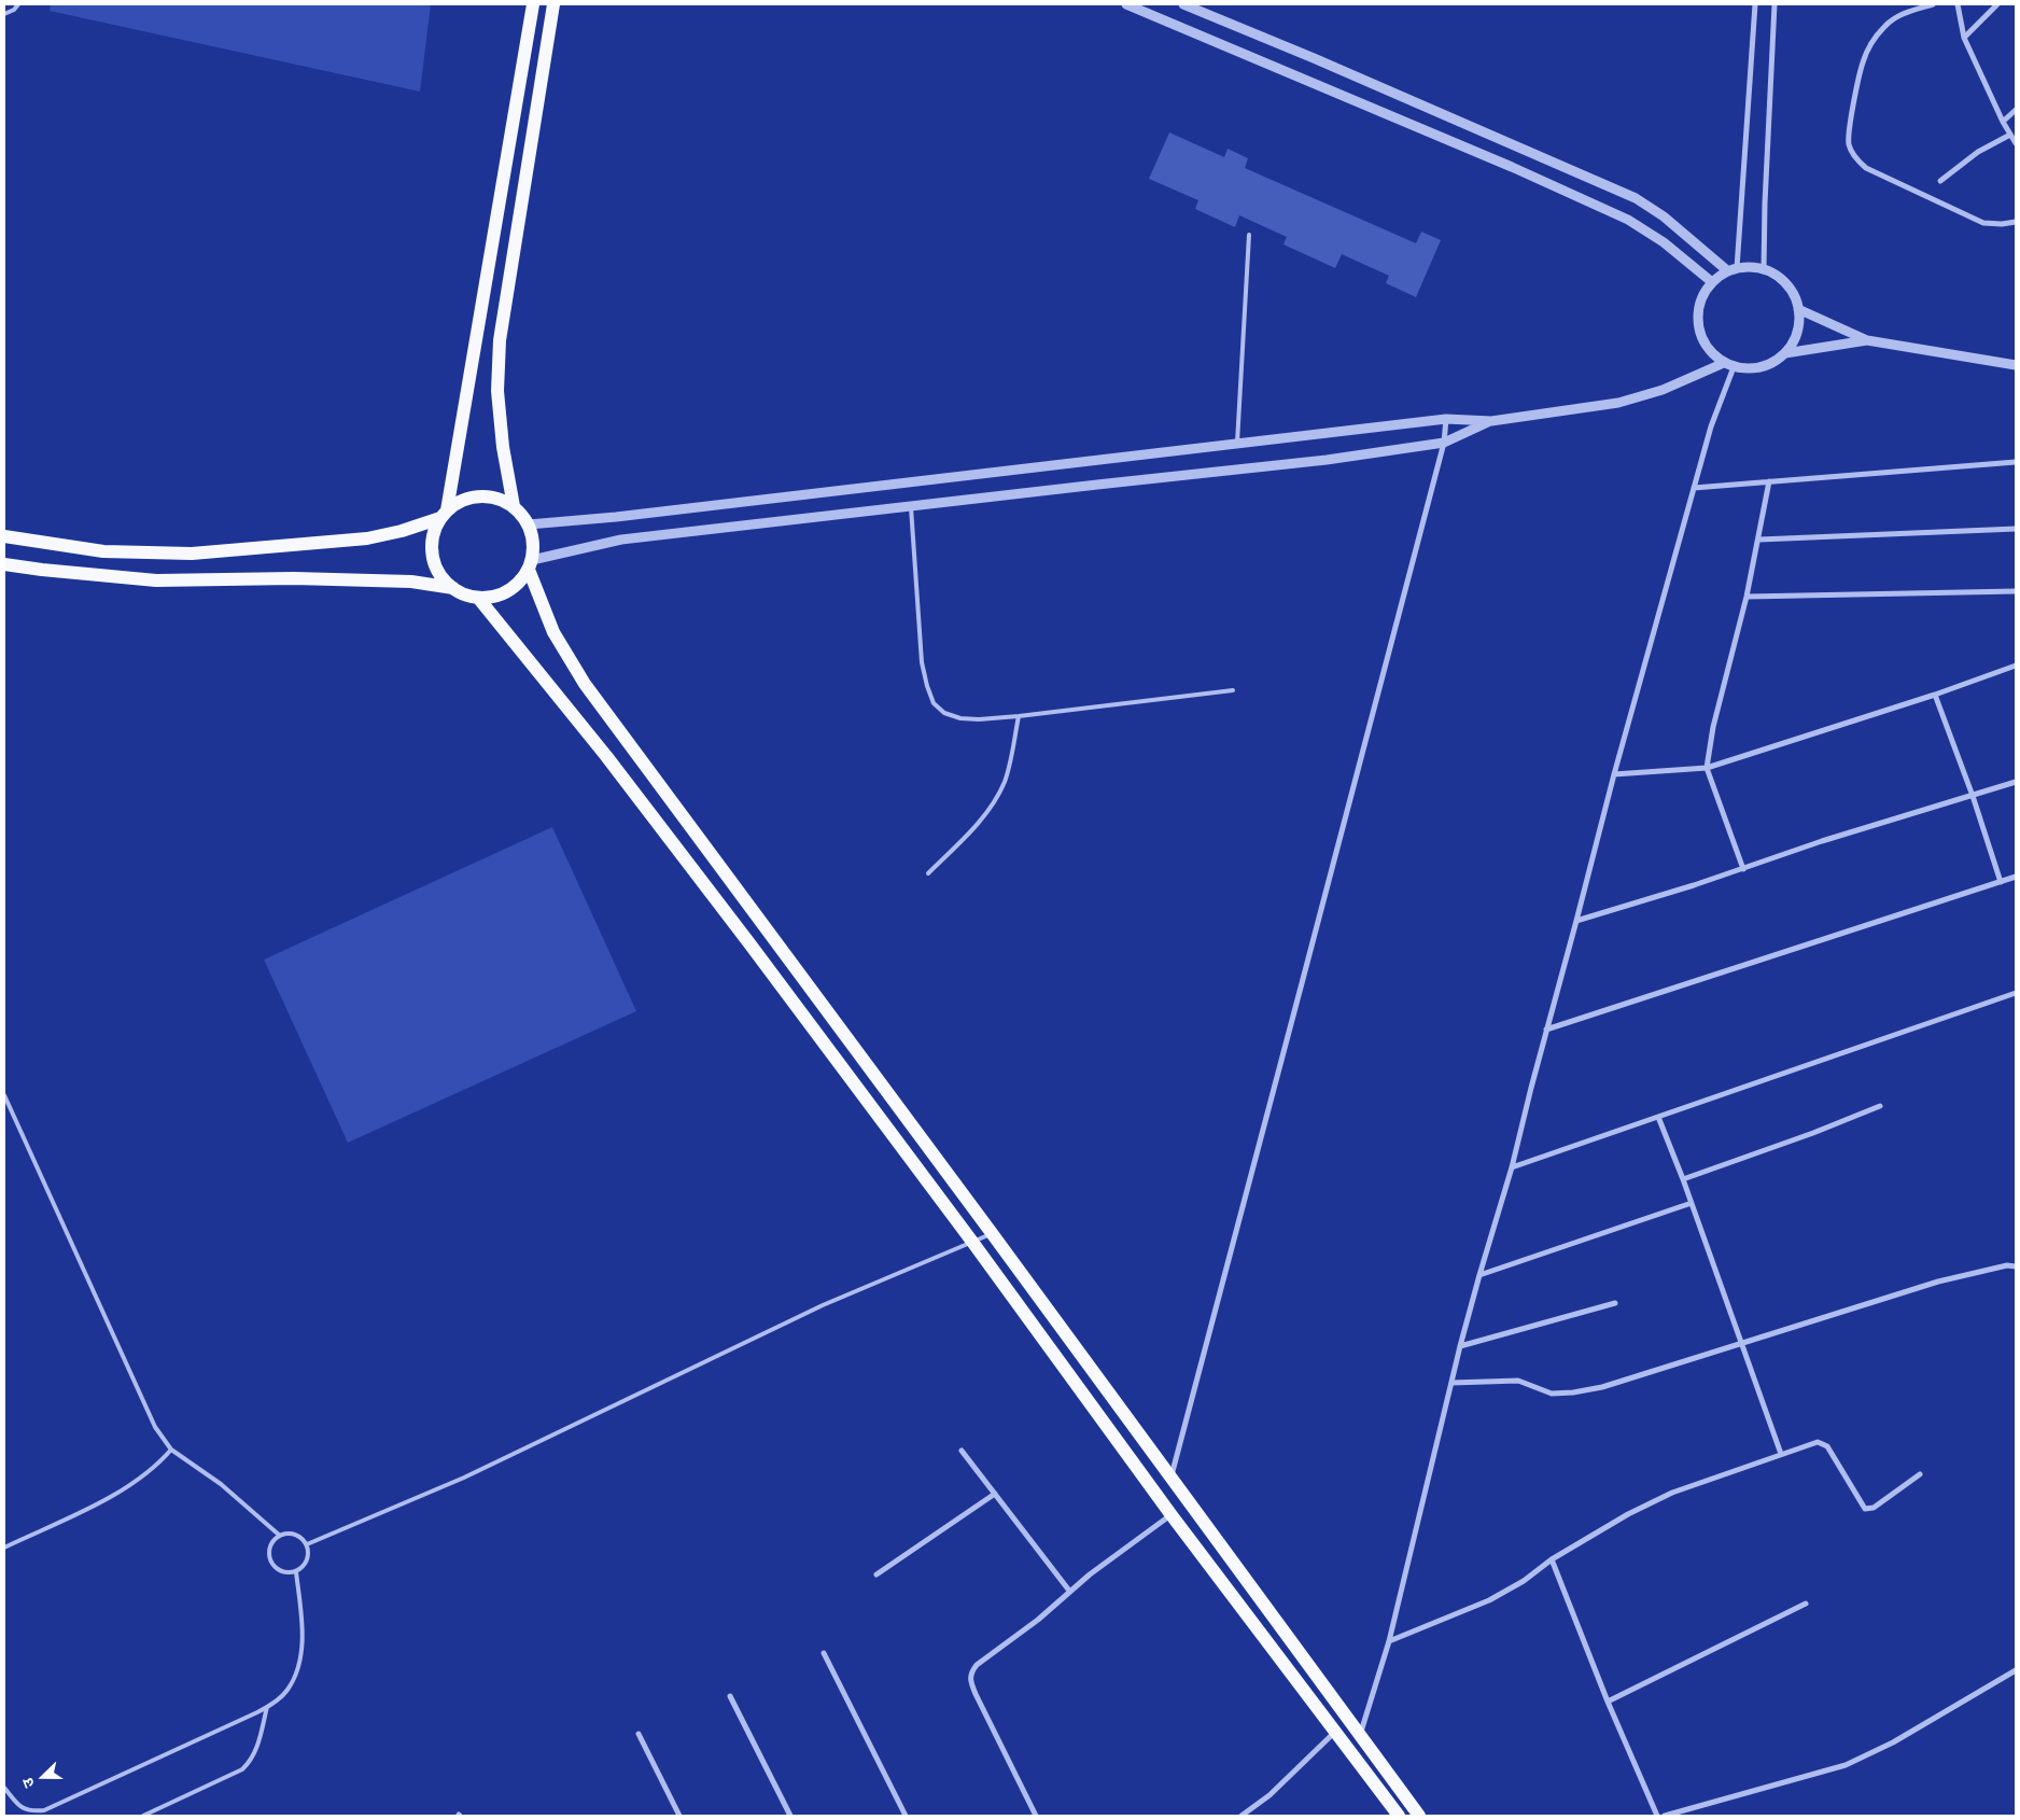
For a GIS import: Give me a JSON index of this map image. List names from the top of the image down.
{
  "north": "left"
}
